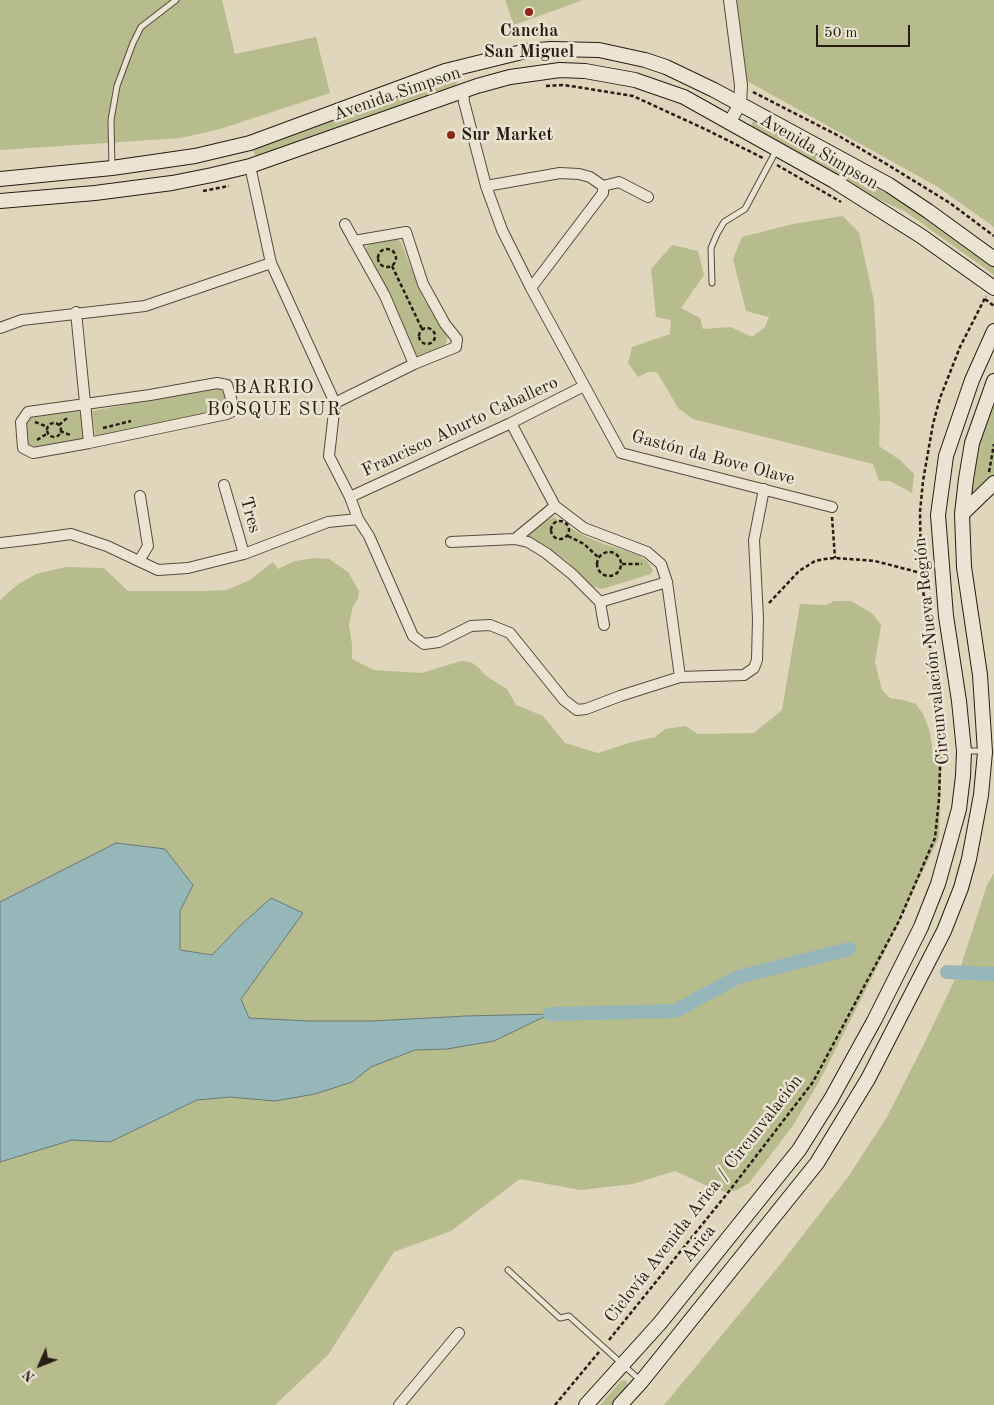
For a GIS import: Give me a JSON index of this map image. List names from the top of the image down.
{
  "streets": {
    "main road": ["Avenida Simpson", "Circunvalación Nueva Región", "Arica"],
    "street": ["Francisco Aburto Caballero", "Gastón da Bove Olave", "Tres"],
    "path": ["Ciclovía Avenida Arica / Circunvalación"]
  },
  "crossings": [
    ["Avenida Simpson", "Gastón da Bove Olave"],
    ["Avenida Simpson", "Ciclovía Avenida Arica / Circunvalación"],
    ["Francisco Aburto Caballero", "Gastón da Bove Olave"],
    ["Circunvalación Nueva Región", "Arica"]
  ],
  "districts": ["BARRIO BOSQUE SUR"],
  "places": ["Cancha San Miguel", "Sur Market"],
  "scale_bar": "50 m",
  "north": "bottom left"
}
